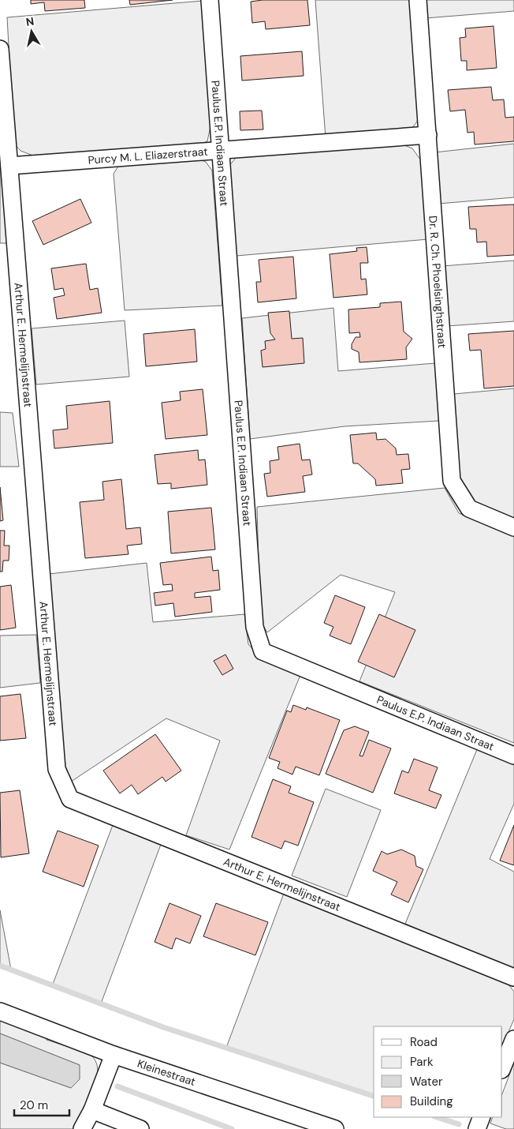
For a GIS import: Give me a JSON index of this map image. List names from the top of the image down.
{
  "streets": {
    "street": [
      "Paulus E.P. Indiaan Straat",
      "Purcy M. L. Eliazerstraat",
      "Dr. R. Ch. Phoelsinghstraat",
      "Arthur E. Hermelijnstraat",
      "Kleinestraat"
    ]
  },
  "crossings": [
    ["Paulus E.P. Indiaan Straat", "Purcy M. L. Eliazerstraat"],
    ["Purcy M. L. Eliazerstraat", "Dr. R. Ch. Phoelsinghstraat"],
    ["Purcy M. L. Eliazerstraat", "Arthur E. Hermelijnstraat"]
  ],
  "legend": [
    "Road",
    "Park",
    "Water",
    "Building"
  ],
  "scale_bar": "20 m",
  "north": "top"
}
